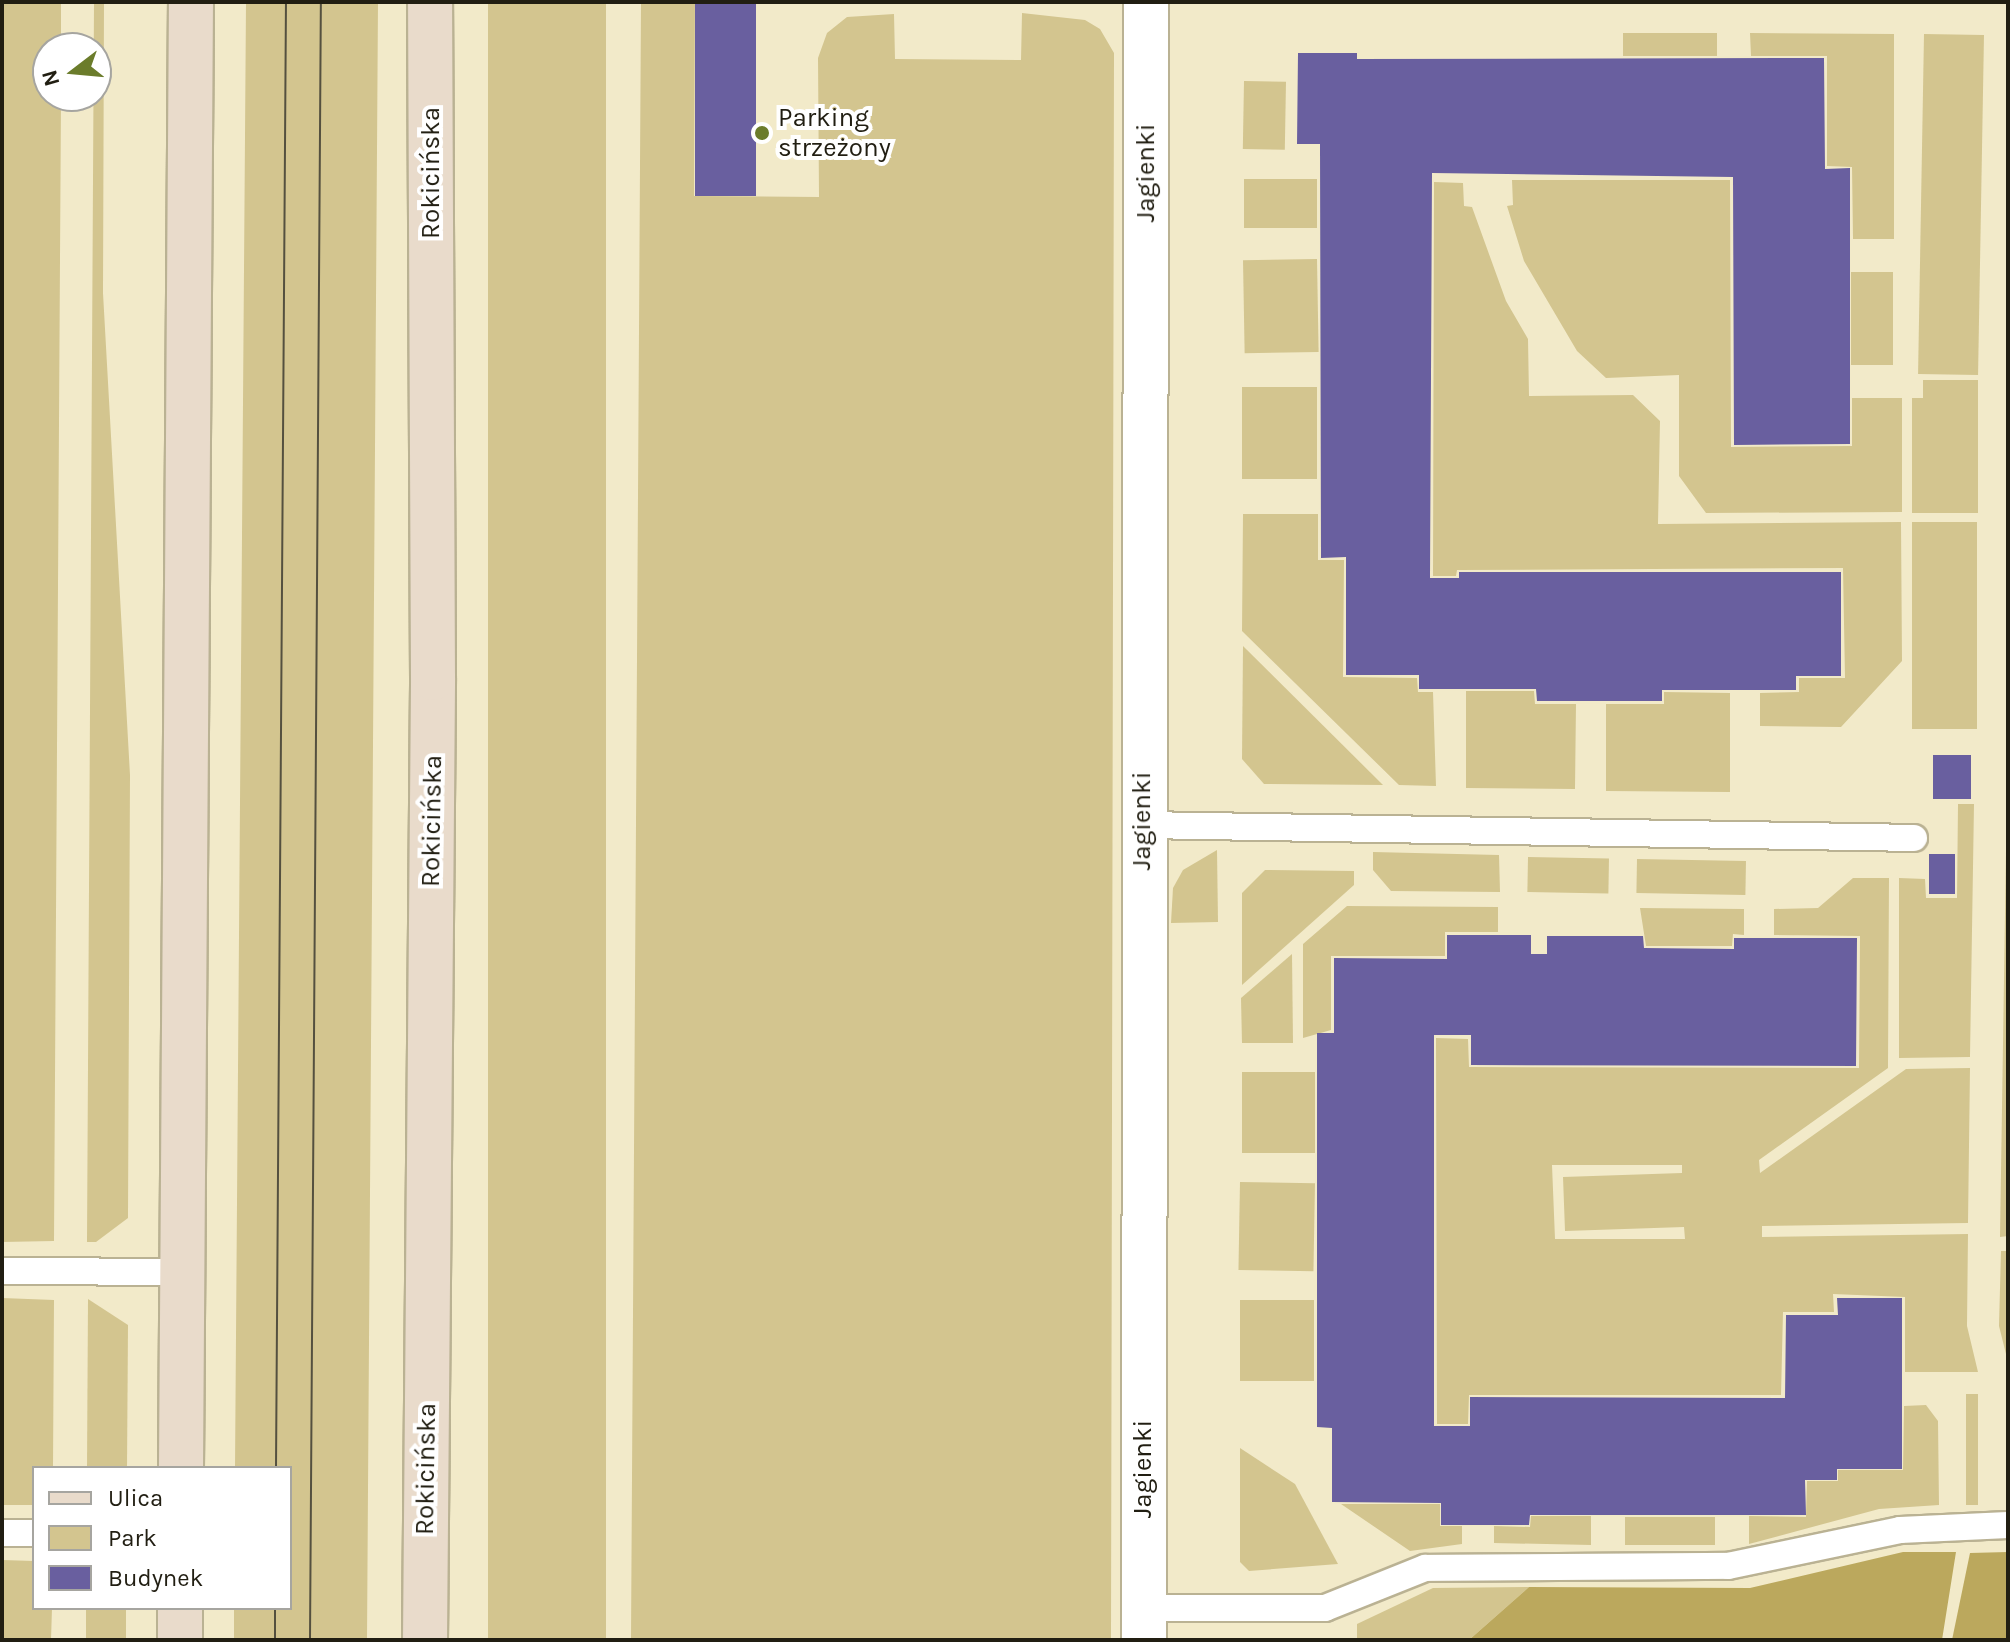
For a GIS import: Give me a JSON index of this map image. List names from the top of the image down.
{
  "streets": {
    "main road": ["Rokicińska"],
    "street": ["Jagienki"]
  },
  "places": ["Parking strzeżony"],
  "legend": ["Ulica", "Park", "Budynek"],
  "north": "left"
}
